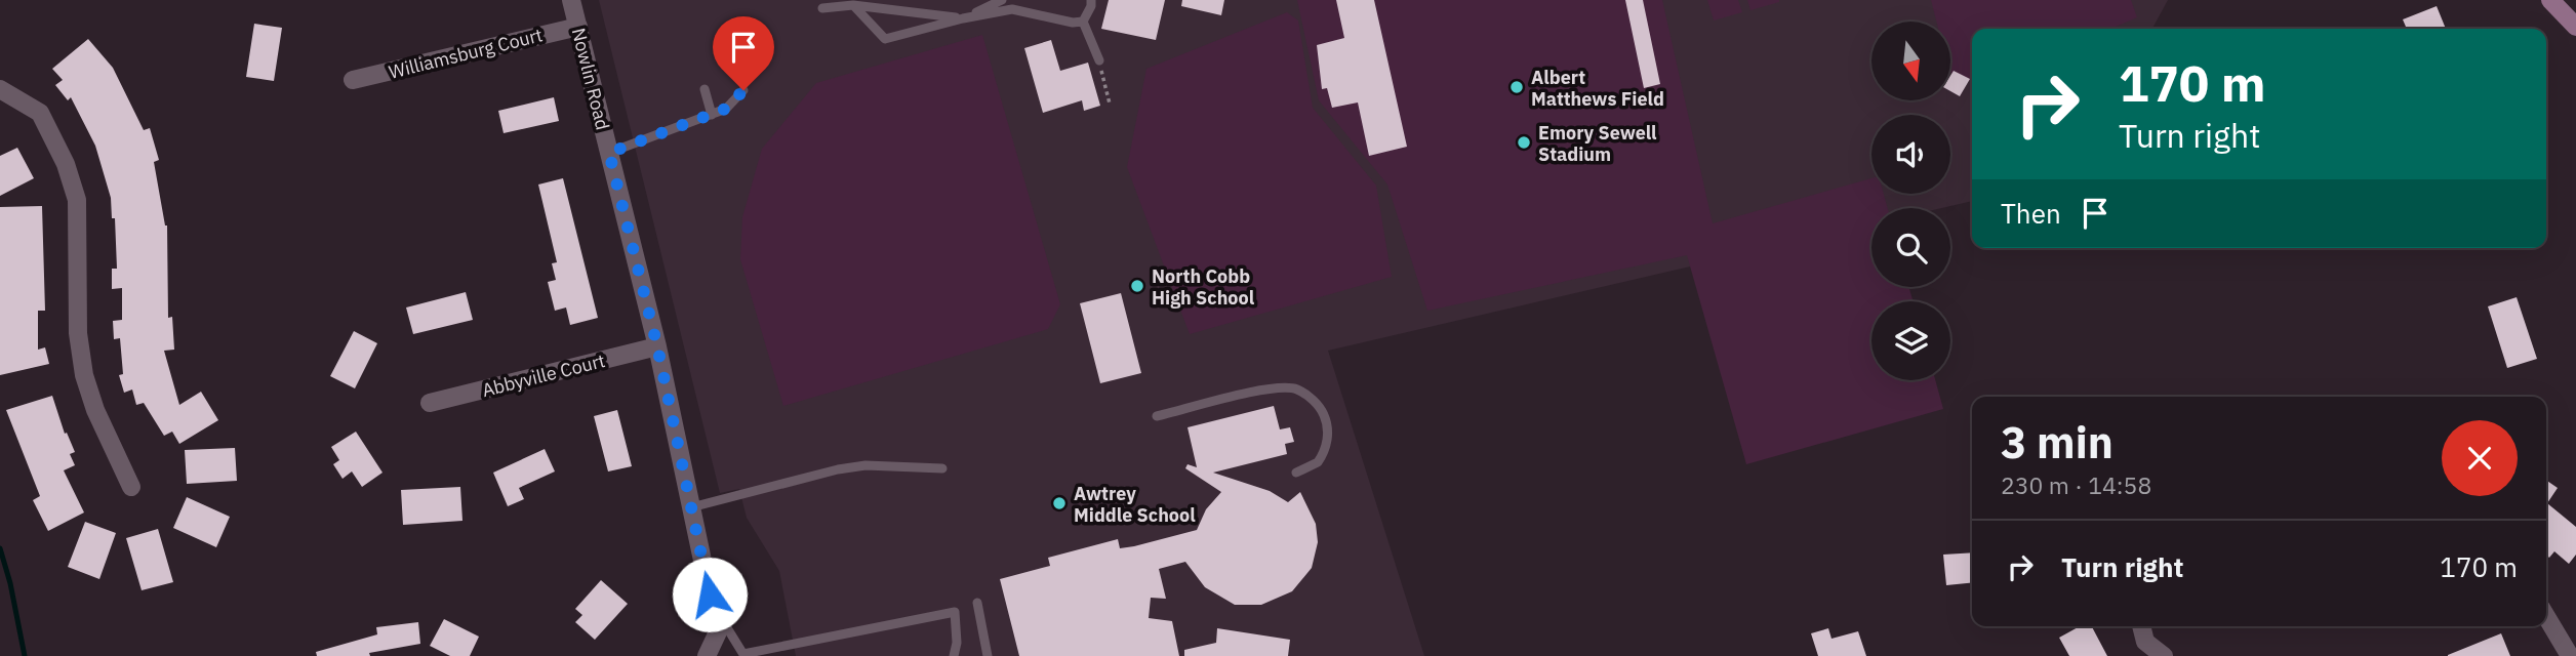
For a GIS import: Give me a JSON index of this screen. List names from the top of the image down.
{
  "streets": {
    "street": ["Williamsburg Court", "Nowlin Road", "Abbyville Court"]
  },
  "crossings": [
    ["Williamsburg Court", "Nowlin Road"],
    ["Nowlin Road", "Abbyville Court"]
  ],
  "places": [
    "Albert Matthews Field",
    "Emory Sewell Stadium",
    "North Cobb High School",
    "Awtrey Middle School"
  ],
  "north": "bottom",
  "page": {
    "turn": ["170 m", "Turn right"],
    "then": "Then",
    "heading": ["3 min", "230 m · 14:58"],
    "list": [
      {
        "name": "Turn right",
        "value": "170 m"
      }
    ]
  }
}
